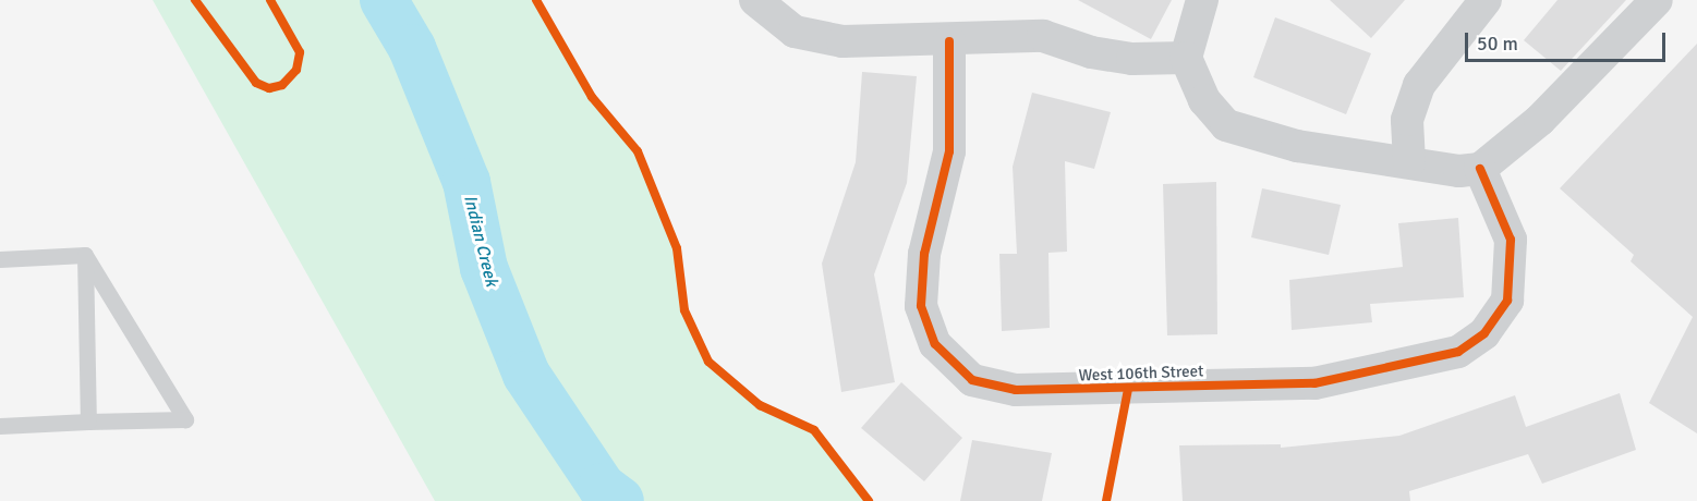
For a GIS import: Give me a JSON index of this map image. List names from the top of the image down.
{
  "streets": {
    "street": ["West 106th Street"]
  },
  "water": ["Indian Creek"],
  "scale_bar": "50 m"
}
